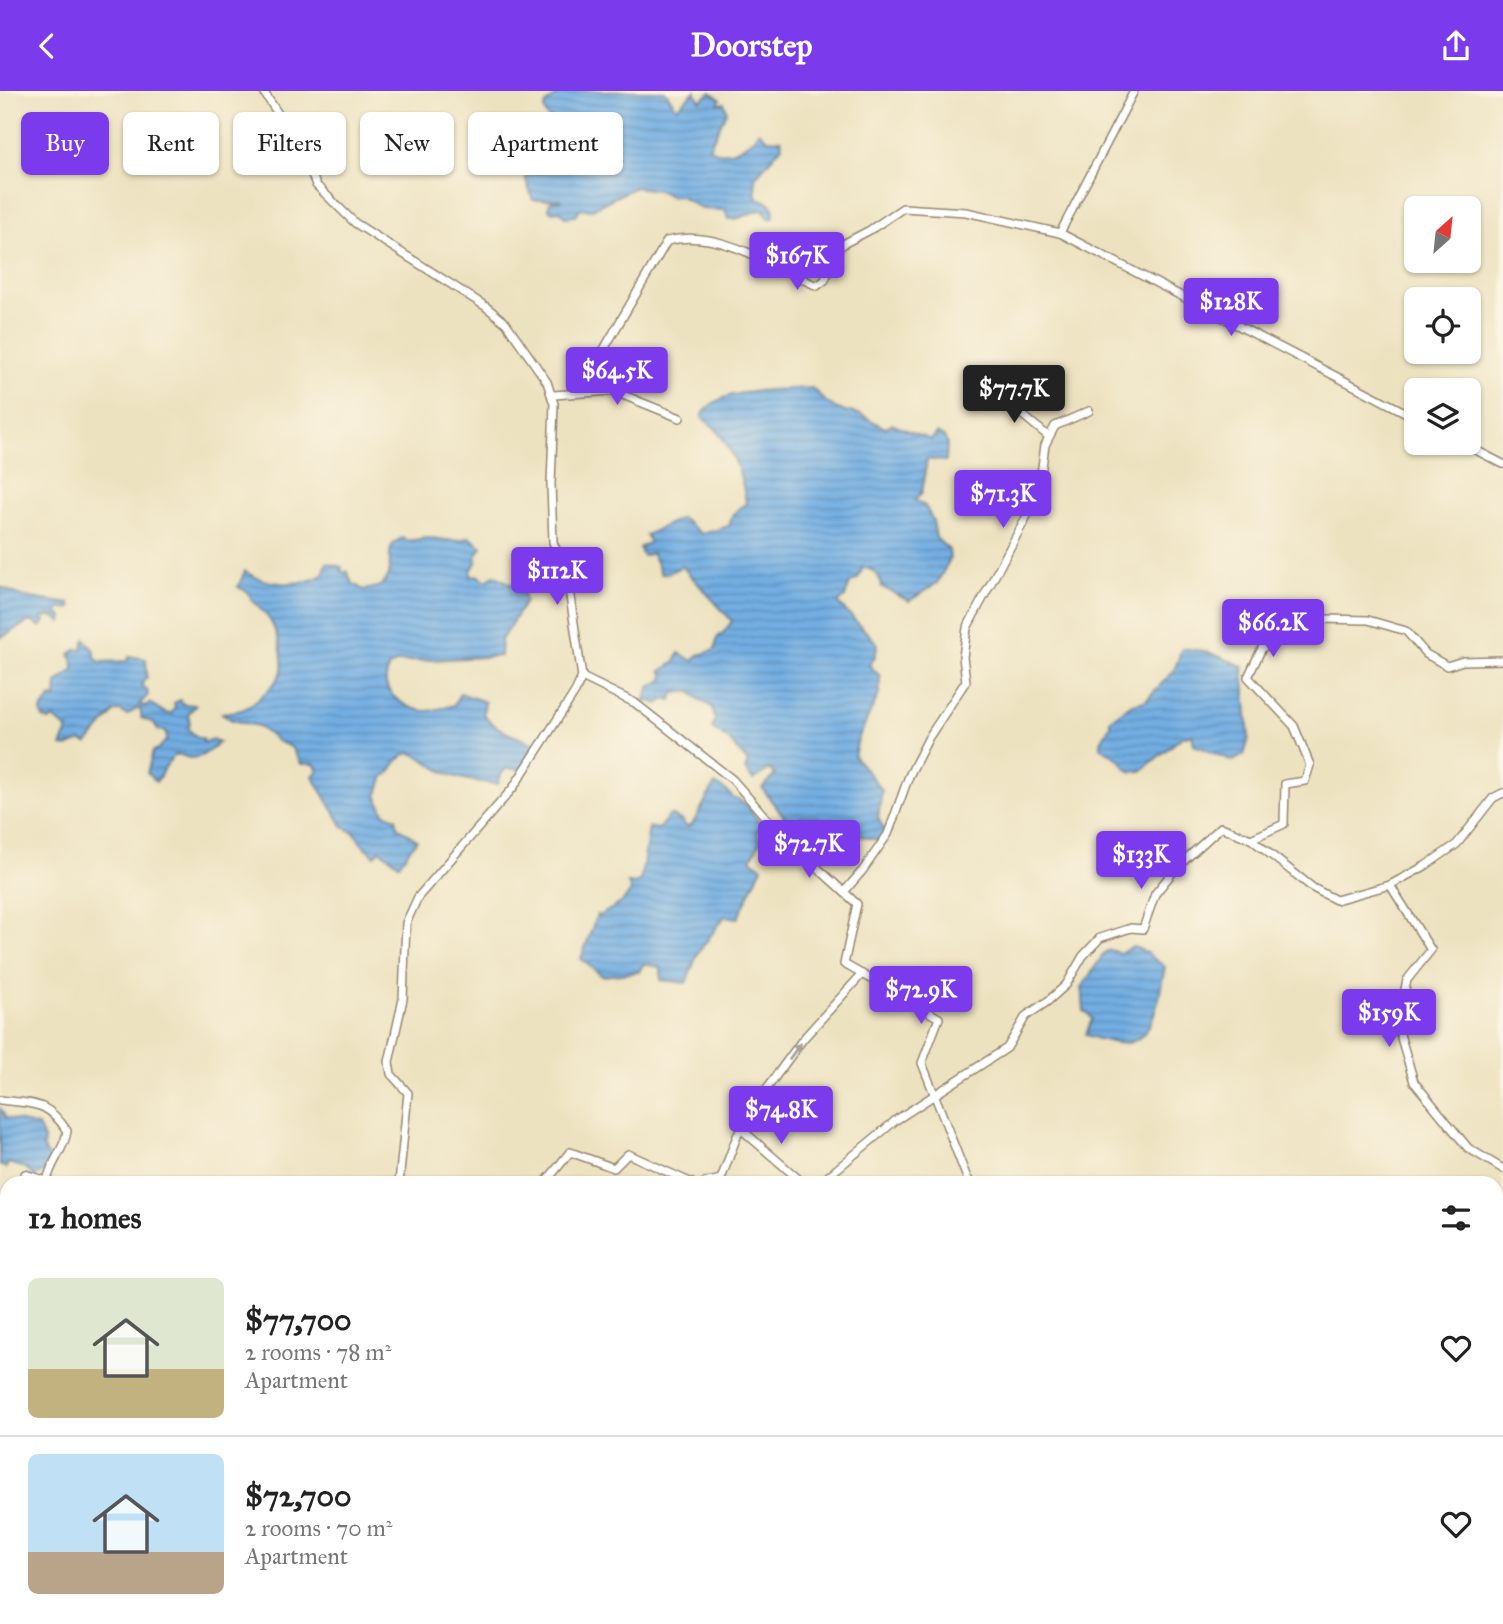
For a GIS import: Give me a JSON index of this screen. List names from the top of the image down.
{
  "north": "top right",
  "page": {
    "header": "Doorstep",
    "chip": [
      "Buy",
      "Rent",
      "Filters",
      "New",
      "Apartment"
    ],
    "price": [
      "$167K",
      "$128K",
      "$64.5K",
      "$77.7K",
      "$71.3K",
      "$112K",
      "$66.2K",
      "$72.7K",
      "$133K",
      "$72.9K",
      "$159K",
      "$74.8K"
    ],
    "heading": "12 homes",
    "list": [
      {
        "name": "$77,700",
        "note": "2 rooms · 78 m² · Apartment"
      },
      {
        "name": "$72,700",
        "note": "2 rooms · 70 m² · Apartment"
      }
    ]
  }
}
